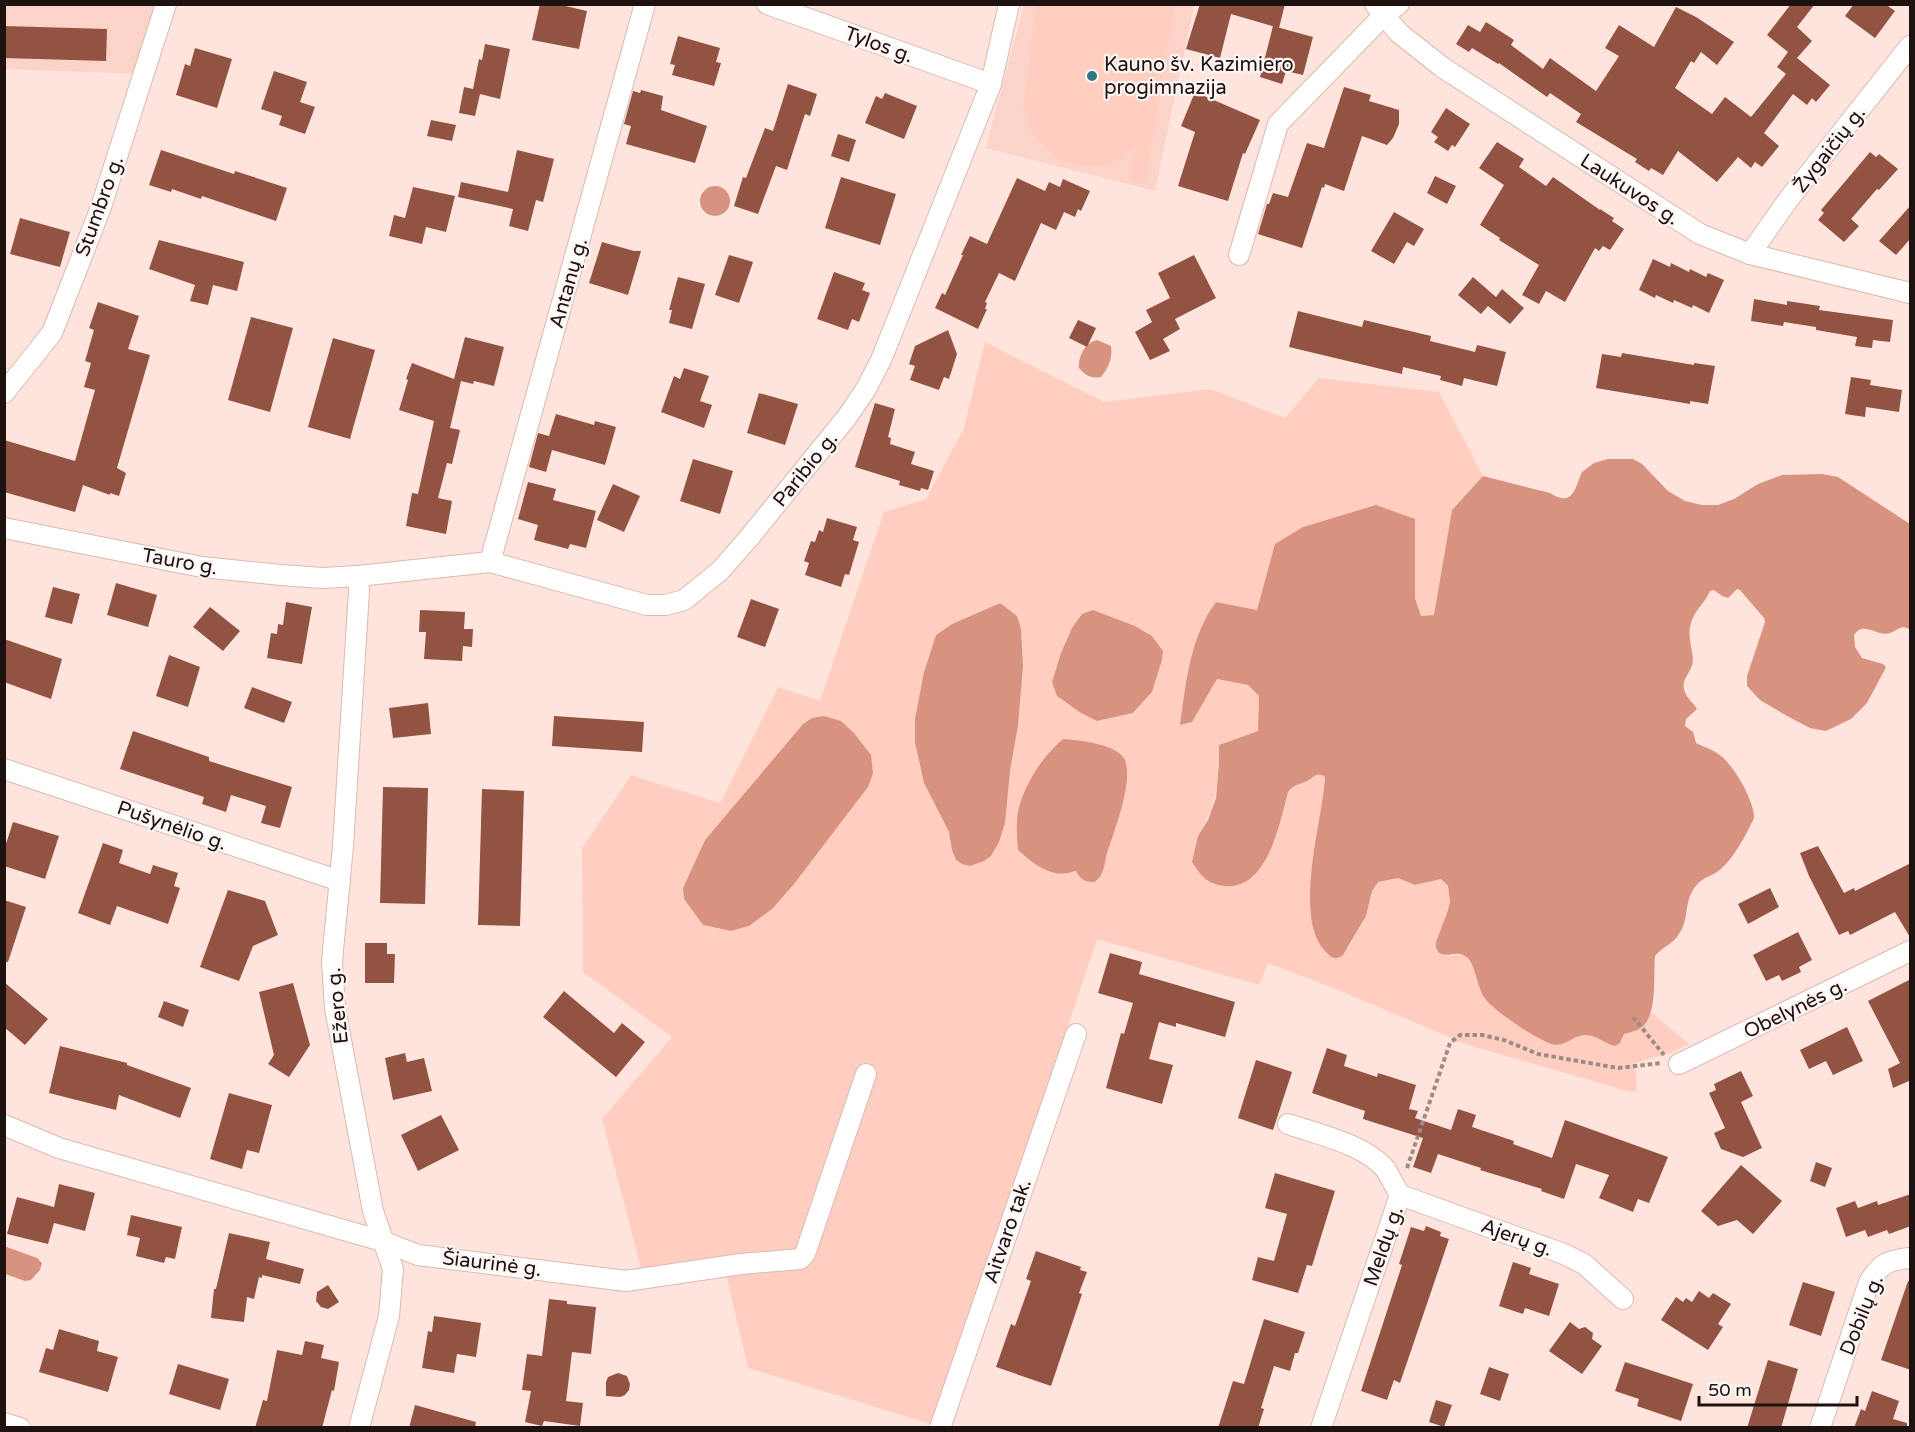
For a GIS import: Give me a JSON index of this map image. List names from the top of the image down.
{
  "streets": {
    "street": [
      "Tylos g.",
      "Žygaičių g.",
      "Laukuvos g.",
      "Stumbro g.",
      "Antanų g.",
      "Paribio g.",
      "Tauro g.",
      "Pušynėlio g.",
      "Ežero g.",
      "Obelynės g.",
      "Aitvaro tak.",
      "Ajerų g.",
      "Meldų g.",
      "Šiaurinė g.",
      "Dobilų g."
    ]
  },
  "crossings": [
    ["Tylos g.", "Paribio g."],
    ["Žygaičių g.", "Laukuvos g."],
    ["Antanų g.", "Paribio g."],
    ["Paribio g.", "Tauro g."],
    ["Paribio g.", "Ežero g."],
    ["Tauro g.", "Ežero g."],
    ["Pušynėlio g.", "Ežero g."],
    ["Ežero g.", "Šiaurinė g."],
    ["Ajerų g.", "Meldų g."]
  ],
  "places": ["Kauno šv. Kazimiero progimnazija"],
  "scale_bar": "50 m"
}
